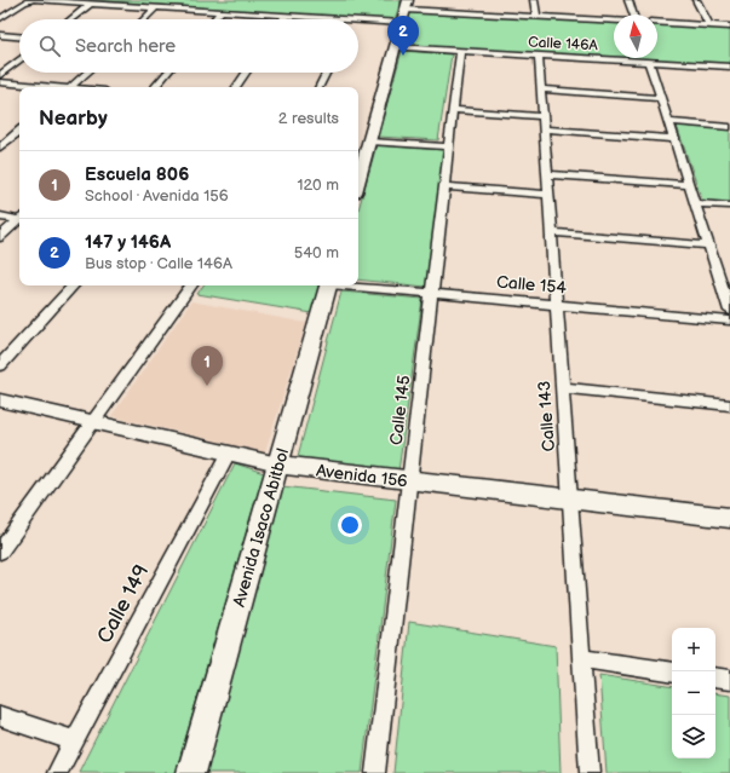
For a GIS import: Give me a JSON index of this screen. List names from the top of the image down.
{
  "streets": {
    "main road": ["Avenida 156", "Avenida Isaco Abitbol"],
    "street": [
      "Calle 146A",
      "Calle 154",
      "Calle 145",
      "Calle 143",
      "Calle 149"
    ]
  },
  "crossings": [
    ["Calle 146A", "Calle 145"],
    ["Calle 146A", "Calle 143"],
    ["Calle 154", "Calle 145"],
    ["Calle 154", "Calle 143"],
    ["Calle 145", "Avenida 156"],
    ["Calle 143", "Avenida 156"],
    ["Avenida 156", "Avenida Isaco Abitbol"],
    ["Avenida 156", "Calle 149"]
  ],
  "north": "top",
  "page": {
    "pins": ["2", "1"],
    "search": "Search here",
    "heading": ["Nearby", "2 results"],
    "list": [
      {
        "mark": "1",
        "name": "Escuela 806",
        "note": "School · Avenida 156",
        "value": "120 m"
      },
      {
        "mark": "2",
        "name": "147 y 146A",
        "note": "Bus stop · Calle 146A",
        "value": "540 m"
      }
    ],
    "map_buttons": ["+", "−"]
  }
}
